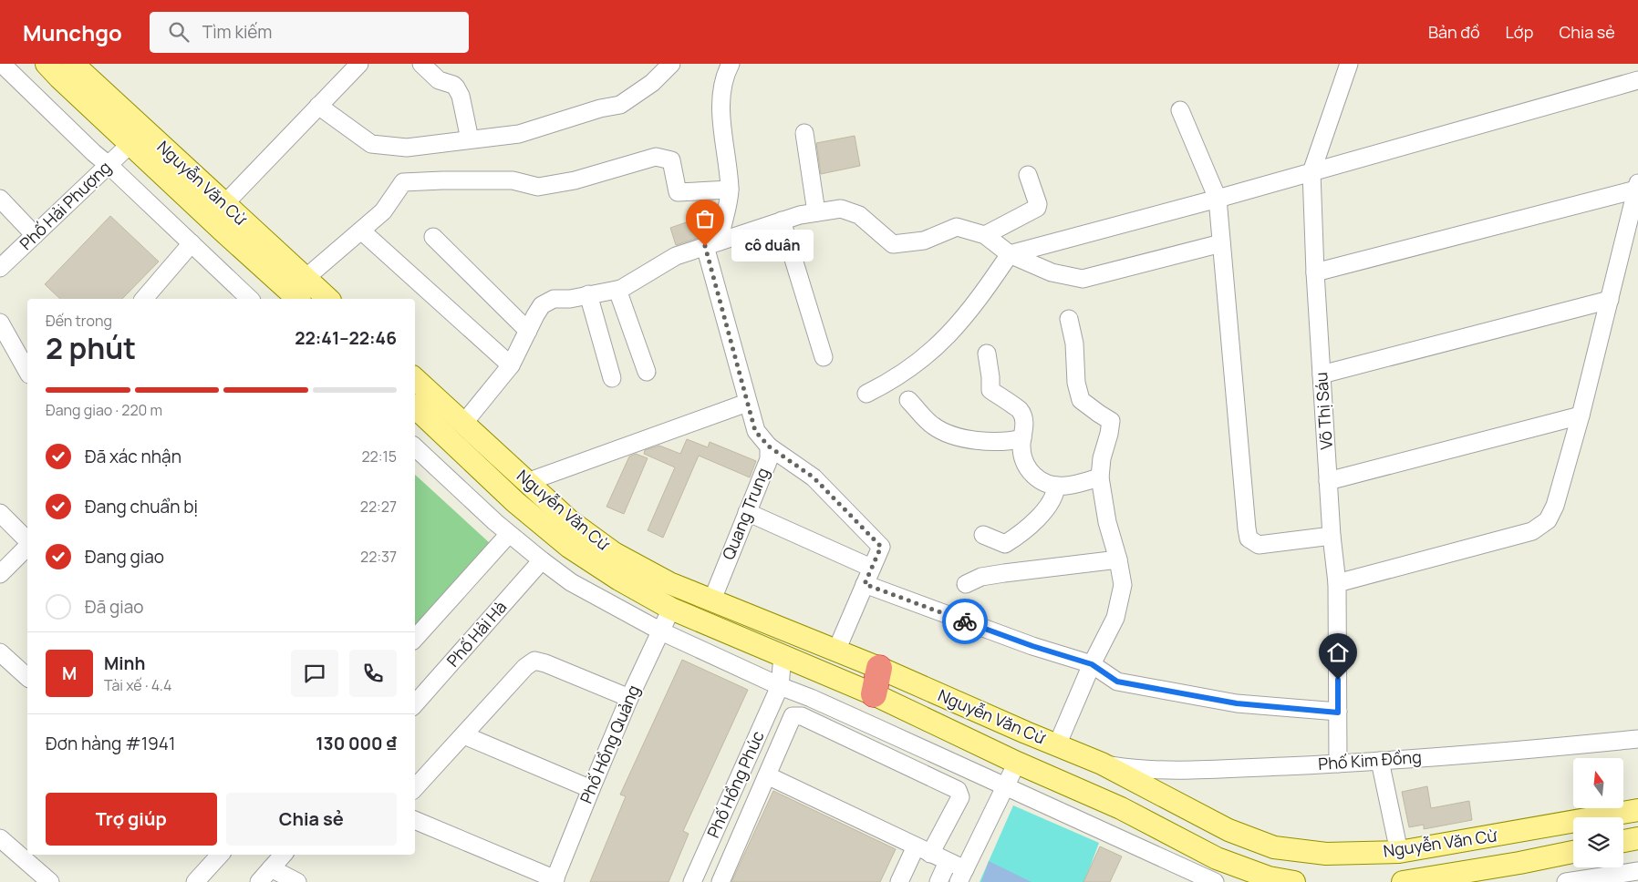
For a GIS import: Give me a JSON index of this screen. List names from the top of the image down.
{
  "streets": {
    "main road": ["Nguyễn Văn Cừ"],
    "street": [
      "Phố Hải Phượng",
      "Võ Thị Sáu",
      "Quang Trung",
      "Phố Hải Hà",
      "Phố Hồng Quảng",
      "Phố Kim Đồng",
      "Phố Hồng Phúc"
    ]
  },
  "crossings": [
    ["Nguyễn Văn Cừ", "Phố Hải Phượng"],
    ["Nguyễn Văn Cừ", "Quang Trung"],
    ["Nguyễn Văn Cừ", "Phố Hồng Quảng"],
    ["Nguyễn Văn Cừ", "Phố Kim Đồng"],
    ["Nguyễn Văn Cừ", "Phố Hồng Phúc"],
    ["Võ Thị Sáu", "Phố Kim Đồng"]
  ],
  "places": ["cô duân"],
  "north": "top",
  "page": {
    "header": "Munchgo",
    "search": "Tìm kiếm",
    "nav": ["Bản đồ", "Lớp", "Chia sẻ"],
    "bubble": "cô duân",
    "heading": ["2 phút", "Đến trong", "22:41–22:46"],
    "panel": [
      "Minh",
      "Tài xế · 4.4",
      "Đơn hàng #1941",
      "130 000 ₫"
    ],
    "bar": "Đang giao · 220 m",
    "list": [
      ["Đã xác nhận", "22:15"],
      ["Đang chuẩn bị", "22:27"],
      ["Đang giao", "22:37"],
      "Đã giao"
    ],
    "round": "M",
    "buttons": ["Trợ giúp", "Chia sẻ"]
  }
}
